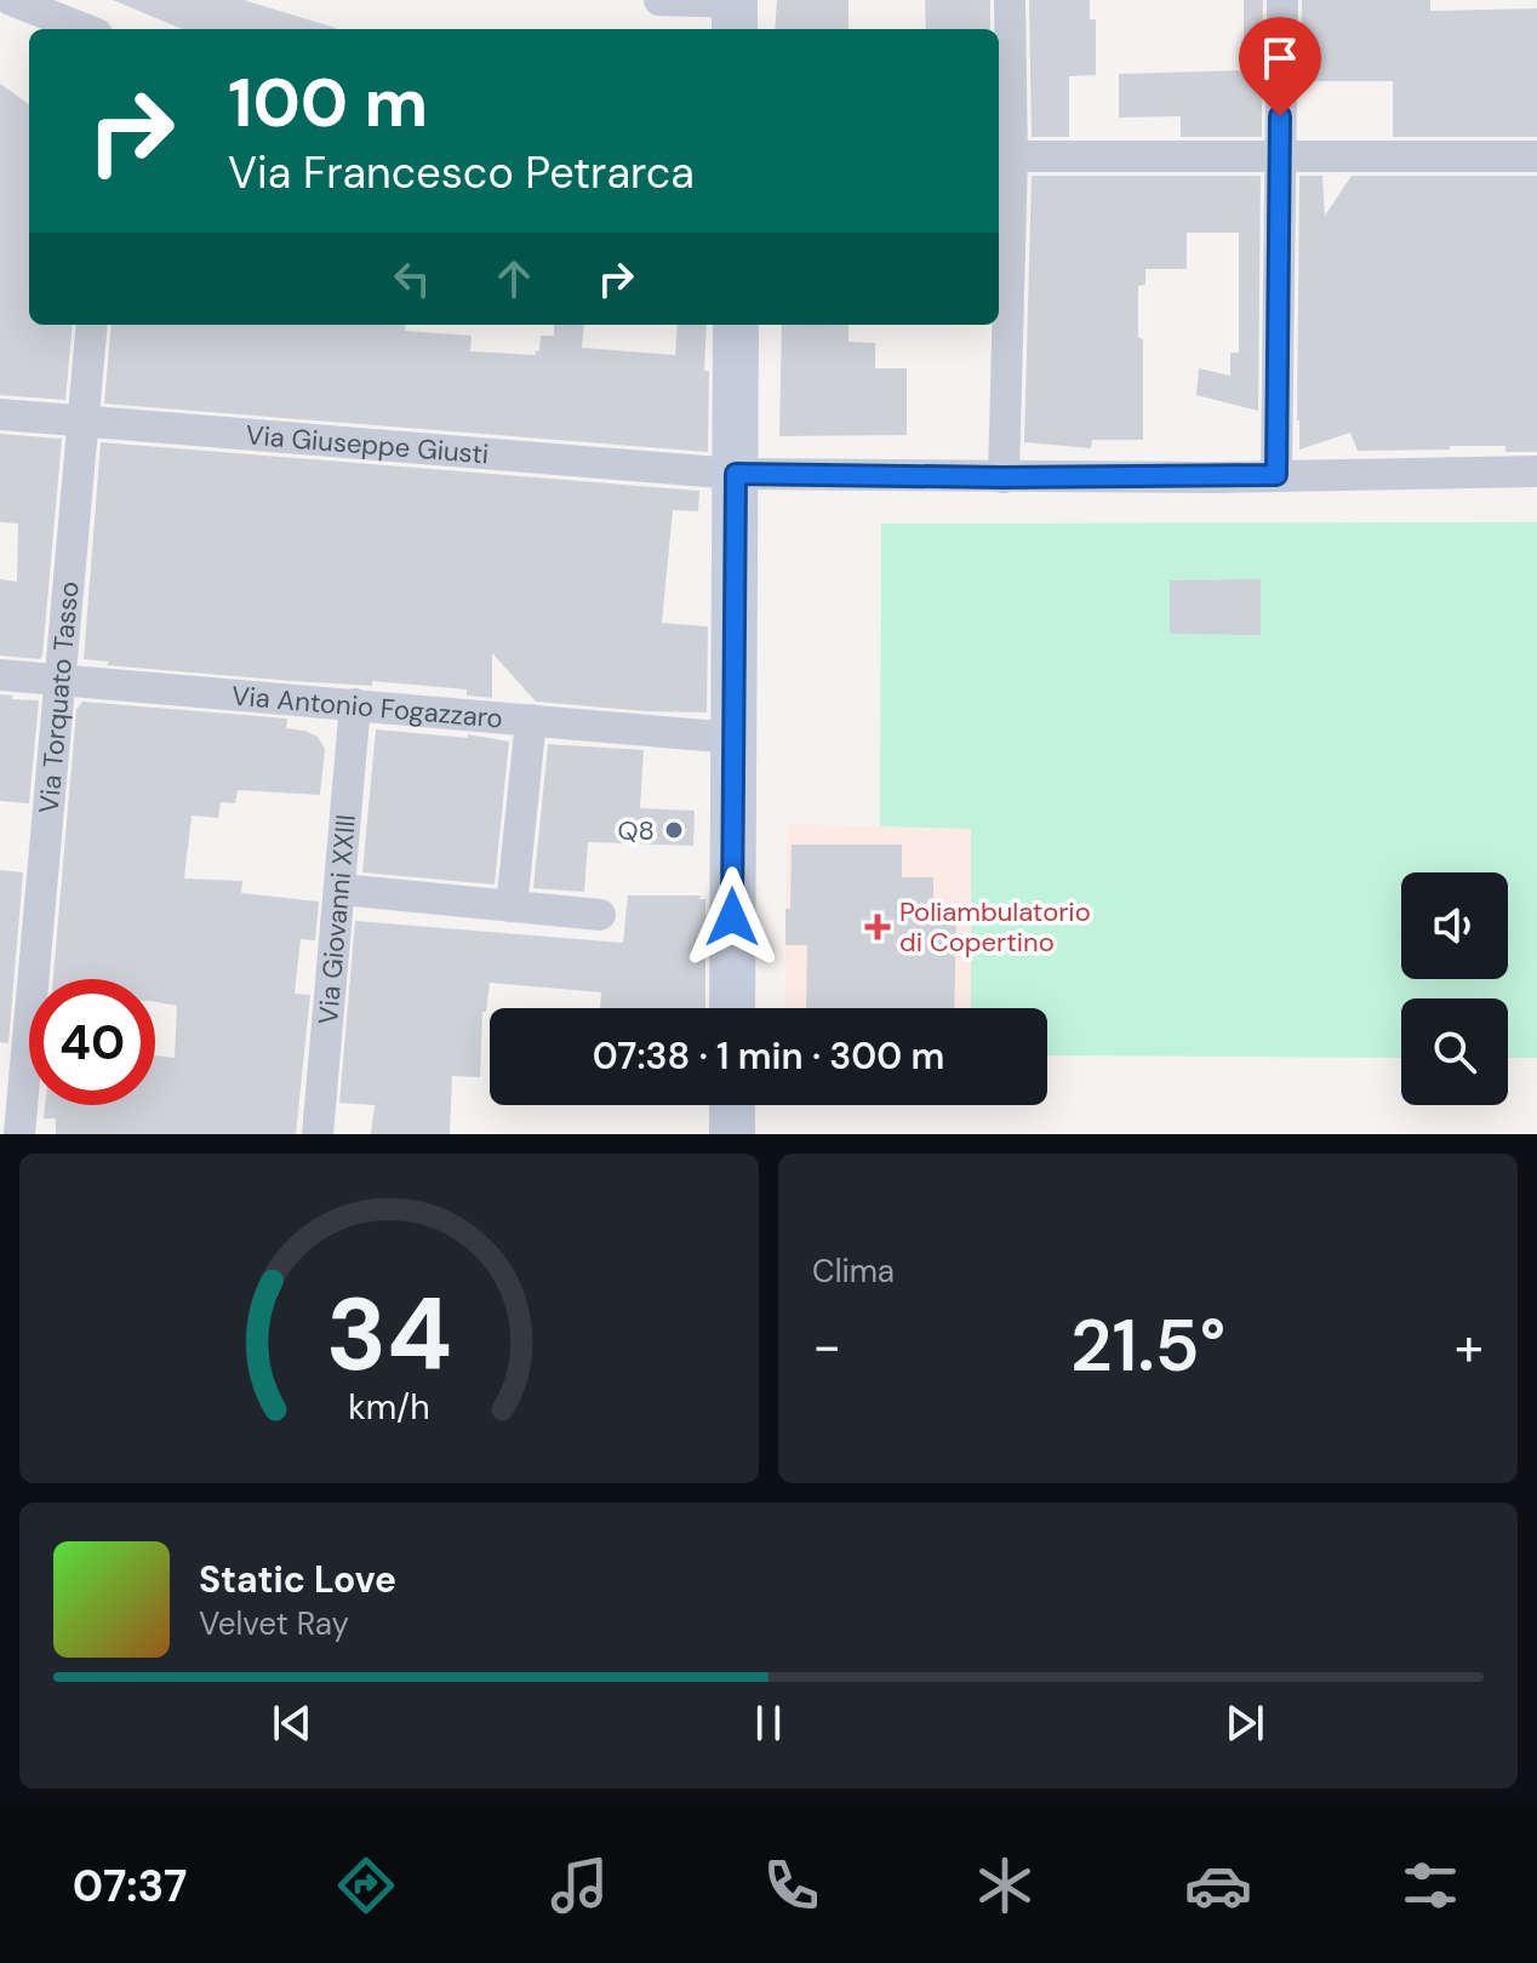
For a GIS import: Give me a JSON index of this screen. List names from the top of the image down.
{
  "streets": {
    "street": [
      "Via Giuseppe Giusti",
      "Via Torquato Tasso",
      "Via Antonio Fogazzaro",
      "Via Giovanni XXIII"
    ]
  },
  "crossings": [
    ["Via Giuseppe Giusti", "Via Torquato Tasso"],
    ["Via Torquato Tasso", "Via Antonio Fogazzaro"],
    ["Via Antonio Fogazzaro", "Via Giovanni XXIII"]
  ],
  "places": {
    "other": ["Q8"],
    "health": ["Poliambulatorio di Copertino"]
  },
  "page": {
    "turn": ["100 m", "Via Francesco Petrarca"],
    "limit": "40",
    "trip": "07:38 · 1 min · 300 m",
    "tile": "Clima",
    "heat": ["−", "21.5°", "+"],
    "song": ["Static Love", "Velvet Ray"],
    "tabs": "07:37",
    "gauge": ["34", "km/h"]
  }
}
